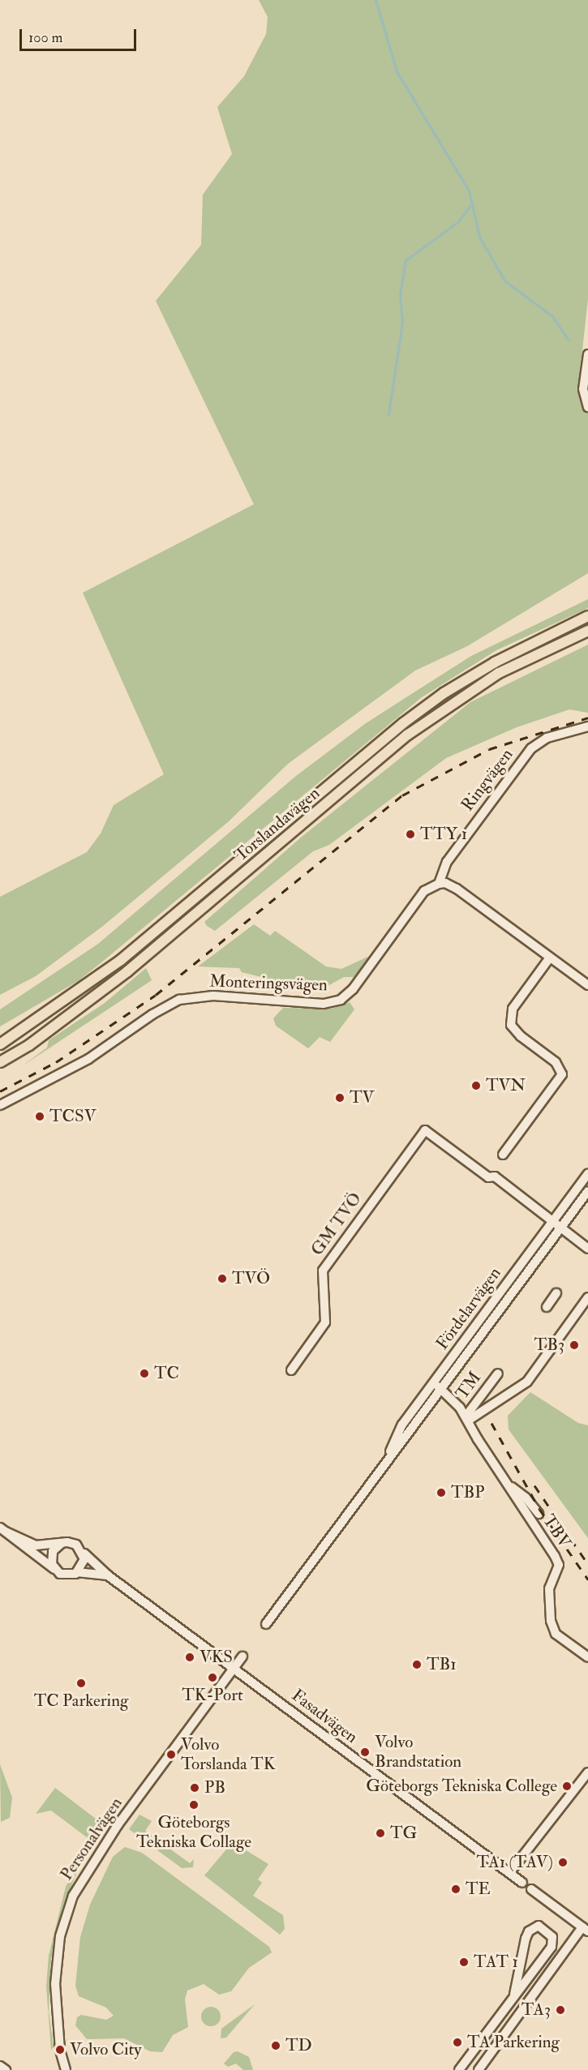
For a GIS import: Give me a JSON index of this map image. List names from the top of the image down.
{
  "streets": {
    "main road": ["Torslandavägen"],
    "street": [
      "Ringvägen",
      "Monteringsvägen",
      "GM TVÖ",
      "Fördelarvägen",
      "TM",
      "TBV",
      "Fasadvägen",
      "Personalvägen"
    ]
  },
  "crossings": [
    ["Ringvägen", "Monteringsvägen"],
    ["GM TVÖ", "Fördelarvägen"],
    ["Fördelarvägen", "TBV"],
    ["TM", "TBV"],
    ["Fasadvägen", "Personalvägen"]
  ],
  "places": [
    "TTY 1",
    "TVN",
    "TV",
    "TCSV",
    "TVÖ",
    "TB3",
    "TC",
    "TBP",
    "VKS",
    "TB1",
    "TK-Port",
    "TC Parkering",
    "Volvo Brandstation",
    "Volvo Torslanda TK",
    "Göteborgs Tekniska College",
    "PB",
    "Göteborgs Tekniska Collage",
    "TG",
    "TA1 (TAV)",
    "TE",
    "TAT 1",
    "TA3",
    "TA Parkering",
    "TD",
    "Volvo City"
  ],
  "scale_bar": "100 m"
}
